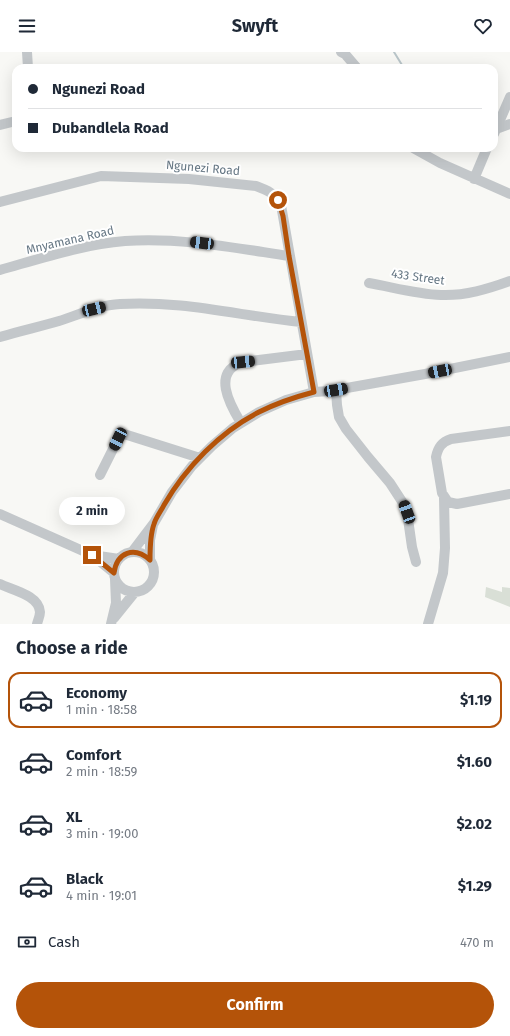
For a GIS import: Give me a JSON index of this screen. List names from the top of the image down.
{
  "streets": {
    "street": ["Ngunezi Road", "Mnyamana Road", "433 Street"]
  },
  "crossings": [
    ["Ngunezi Road", "Mnyamana Road"]
  ],
  "page": {
    "header": "Swyft",
    "banner": ["Ngunezi Road", "Dubandlela Road"],
    "bubble": "2 min",
    "heading": "Choose a ride",
    "list": [
      {
        "name": "Economy",
        "note": "1 min · 18:58",
        "value": "$1.19"
      },
      {
        "name": "Comfort",
        "note": "2 min · 18:59",
        "value": "$1.60"
      },
      {
        "name": "XL",
        "note": "3 min · 19:00",
        "value": "$2.02"
      },
      {
        "name": "Black",
        "note": "4 min · 19:01",
        "value": "$1.29"
      }
    ],
    "pay": ["Cash", "470 m"],
    "buttons": "Confirm"
  }
}
